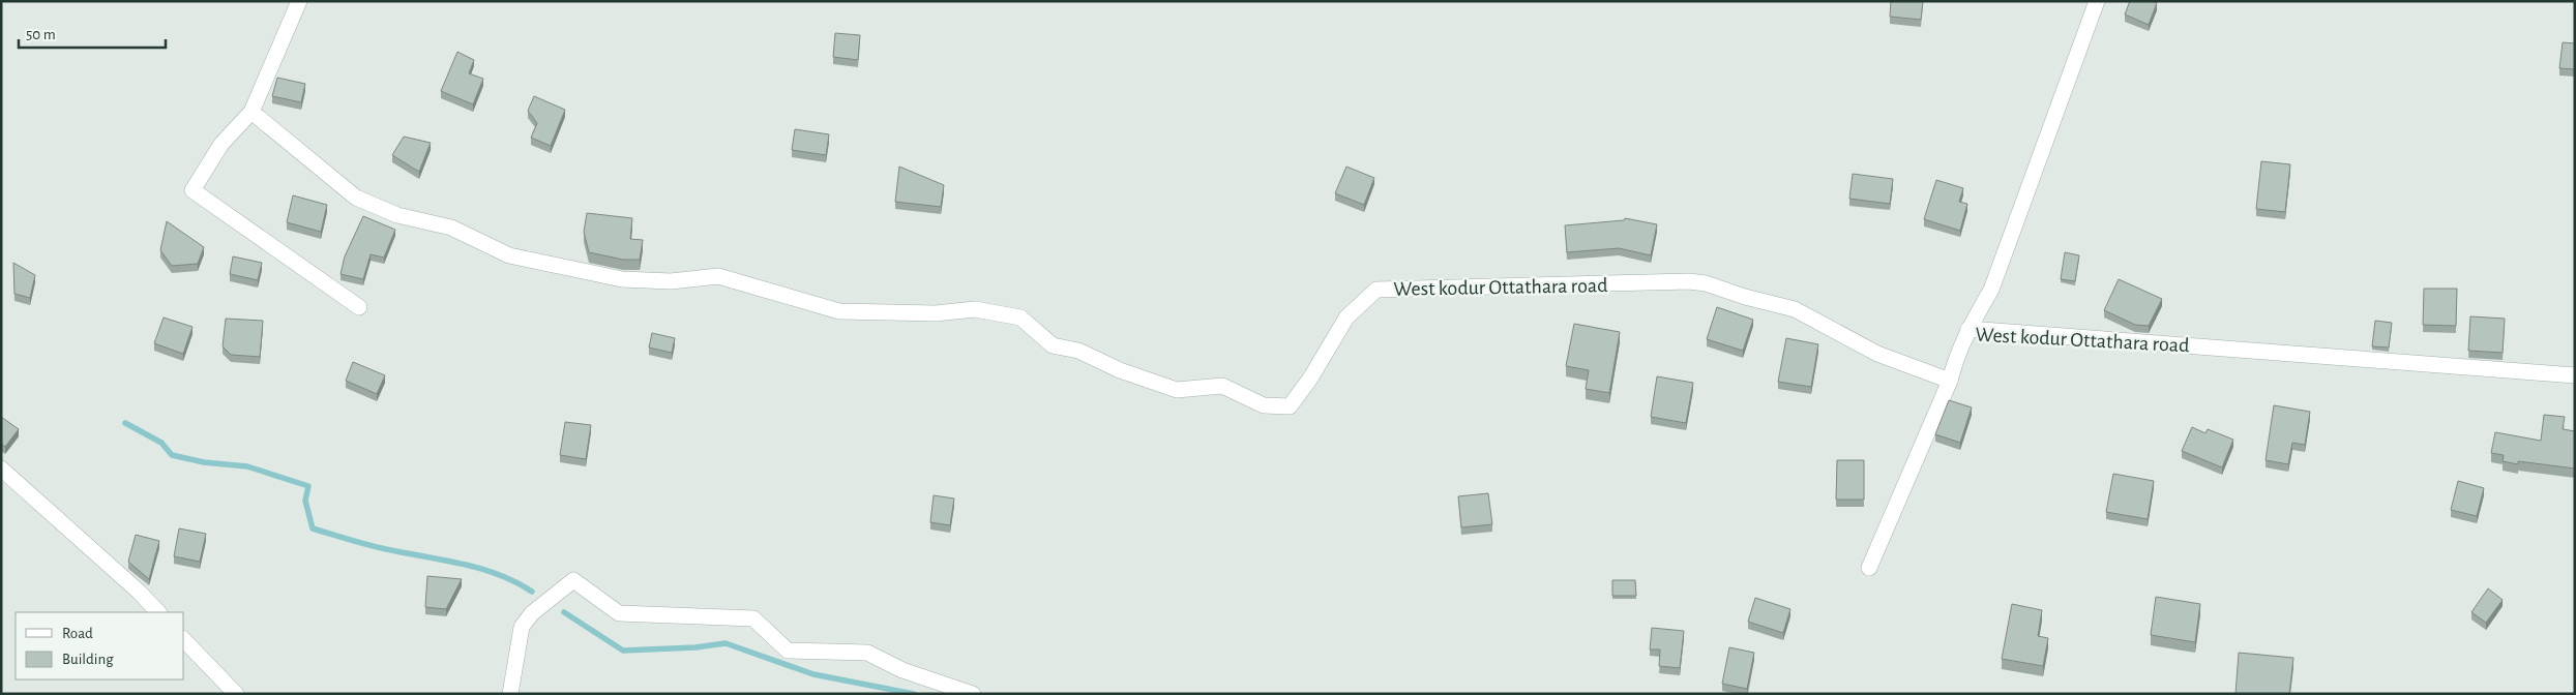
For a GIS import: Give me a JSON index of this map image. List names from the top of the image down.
{
  "streets": {
    "street": ["West kodur Ottathara road"]
  },
  "legend": ["Road", "Building"],
  "scale_bar": "50 m"
}
